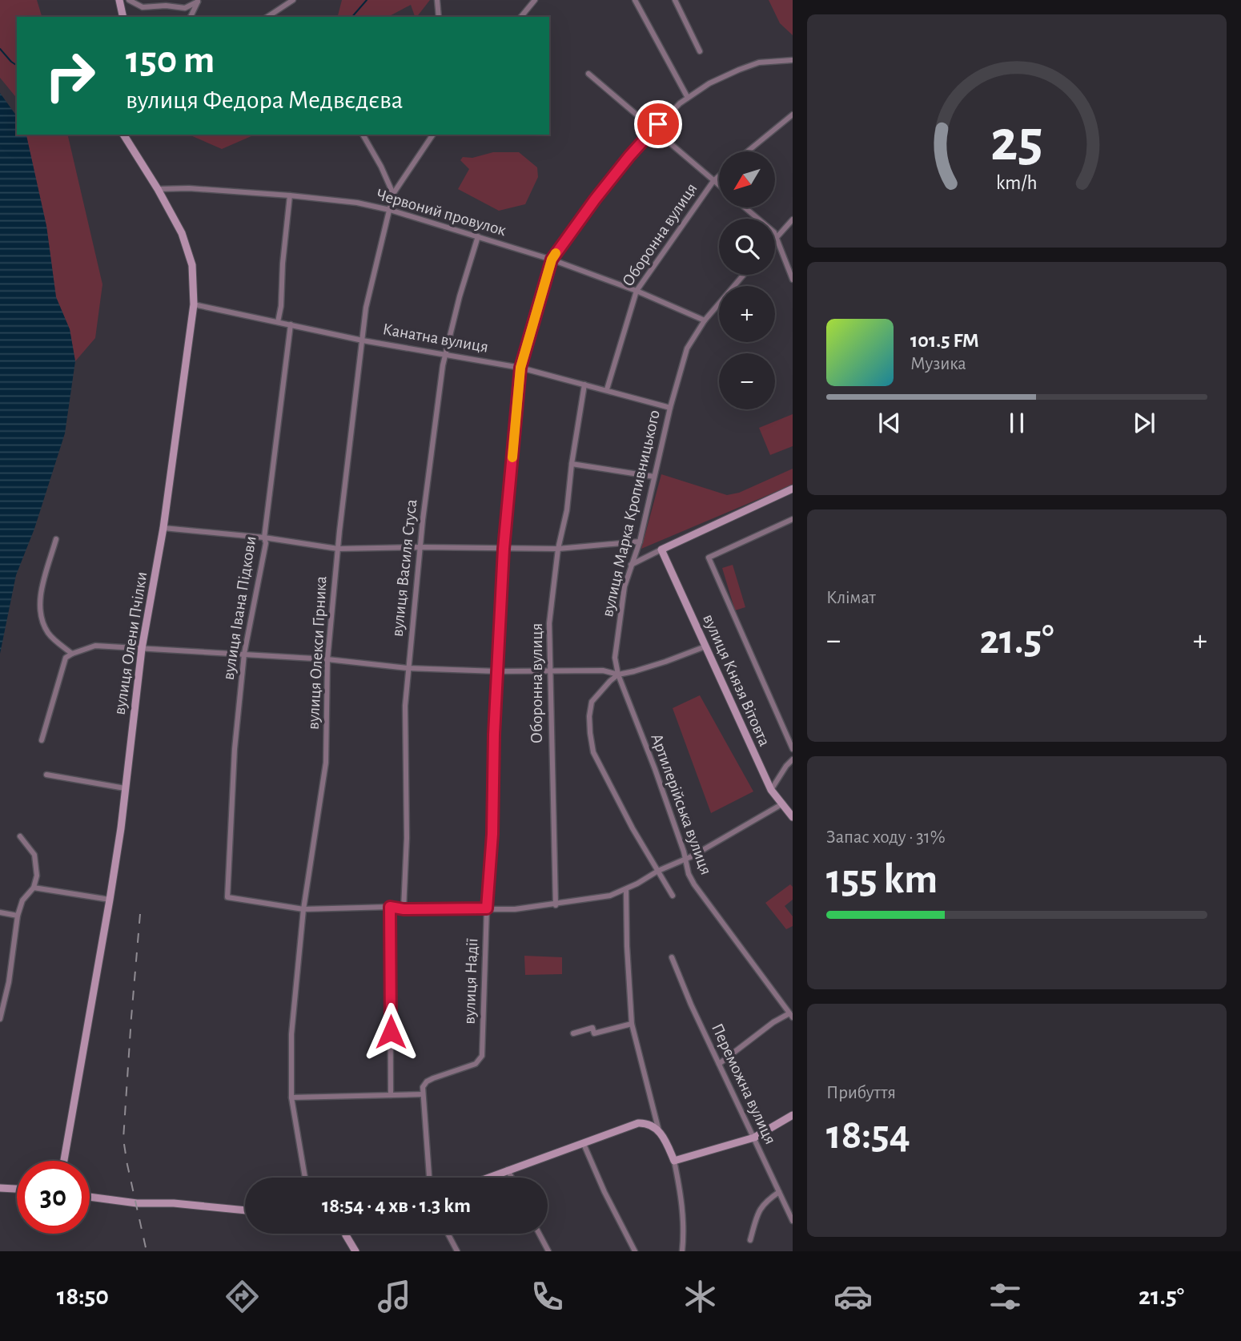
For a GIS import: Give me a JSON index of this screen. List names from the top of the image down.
{
  "streets": {
    "street": [
      "Червоний провулок",
      "Оборонна вулиця",
      "Канатна вулиця",
      "вулиця Марка Кропивницького",
      "вулиця Василя Стуса",
      "вулиця Івана Підкови",
      "вулиця Олени Пчілки",
      "вулиця Олекси Гірника",
      "вулиця Князя Вітовта",
      "Артилерійська вулиця",
      "вулиця Надії",
      "Переможна вулиця"
    ]
  },
  "crossings": [
    ["Червоний провулок", "Оборонна вулиця"],
    ["Червоний провулок", "вулиця Марка Кропивницького"],
    ["Червоний провулок", "вулиця Василя Стуса"],
    ["Червоний провулок", "вулиця Олени Пчілки"],
    ["Червоний провулок", "вулиця Олекси Гірника"],
    ["Червоний провулок", "вулиця Надії"],
    ["Оборонна вулиця", "Канатна вулиця"],
    ["Канатна вулиця", "вулиця Марка Кропивницького"],
    ["Канатна вулиця", "вулиця Василя Стуса"],
    ["Канатна вулиця", "вулиця Івана Підкови"],
    ["Канатна вулиця", "вулиця Олени Пчілки"],
    ["Канатна вулиця", "вулиця Олекси Гірника"],
    ["Канатна вулиця", "вулиця Надії"],
    ["вулиця Марка Кропивницького", "Артилерійська вулиця"],
    ["вулиця Івана Підкови", "вулиця Олекси Гірника"]
  ],
  "north": "bottom left",
  "page": {
    "turn": ["150 m", "вулиця Федора Медвєдєва"],
    "map_buttons": ["+", "−"],
    "song": ["101.5 FM", "Музика"],
    "tile": [
      "Клімат",
      ["Запас ходу · 31%", "155 km"],
      ["Прибуття", "18:54"]
    ],
    "heat": ["−", "21.5°", "+"],
    "limit": "30",
    "trip": "18:54 · 4 хв · 1.3 km",
    "tabs": ["18:50", "21.5°"],
    "gauge": ["25", "km/h"]
  }
}
